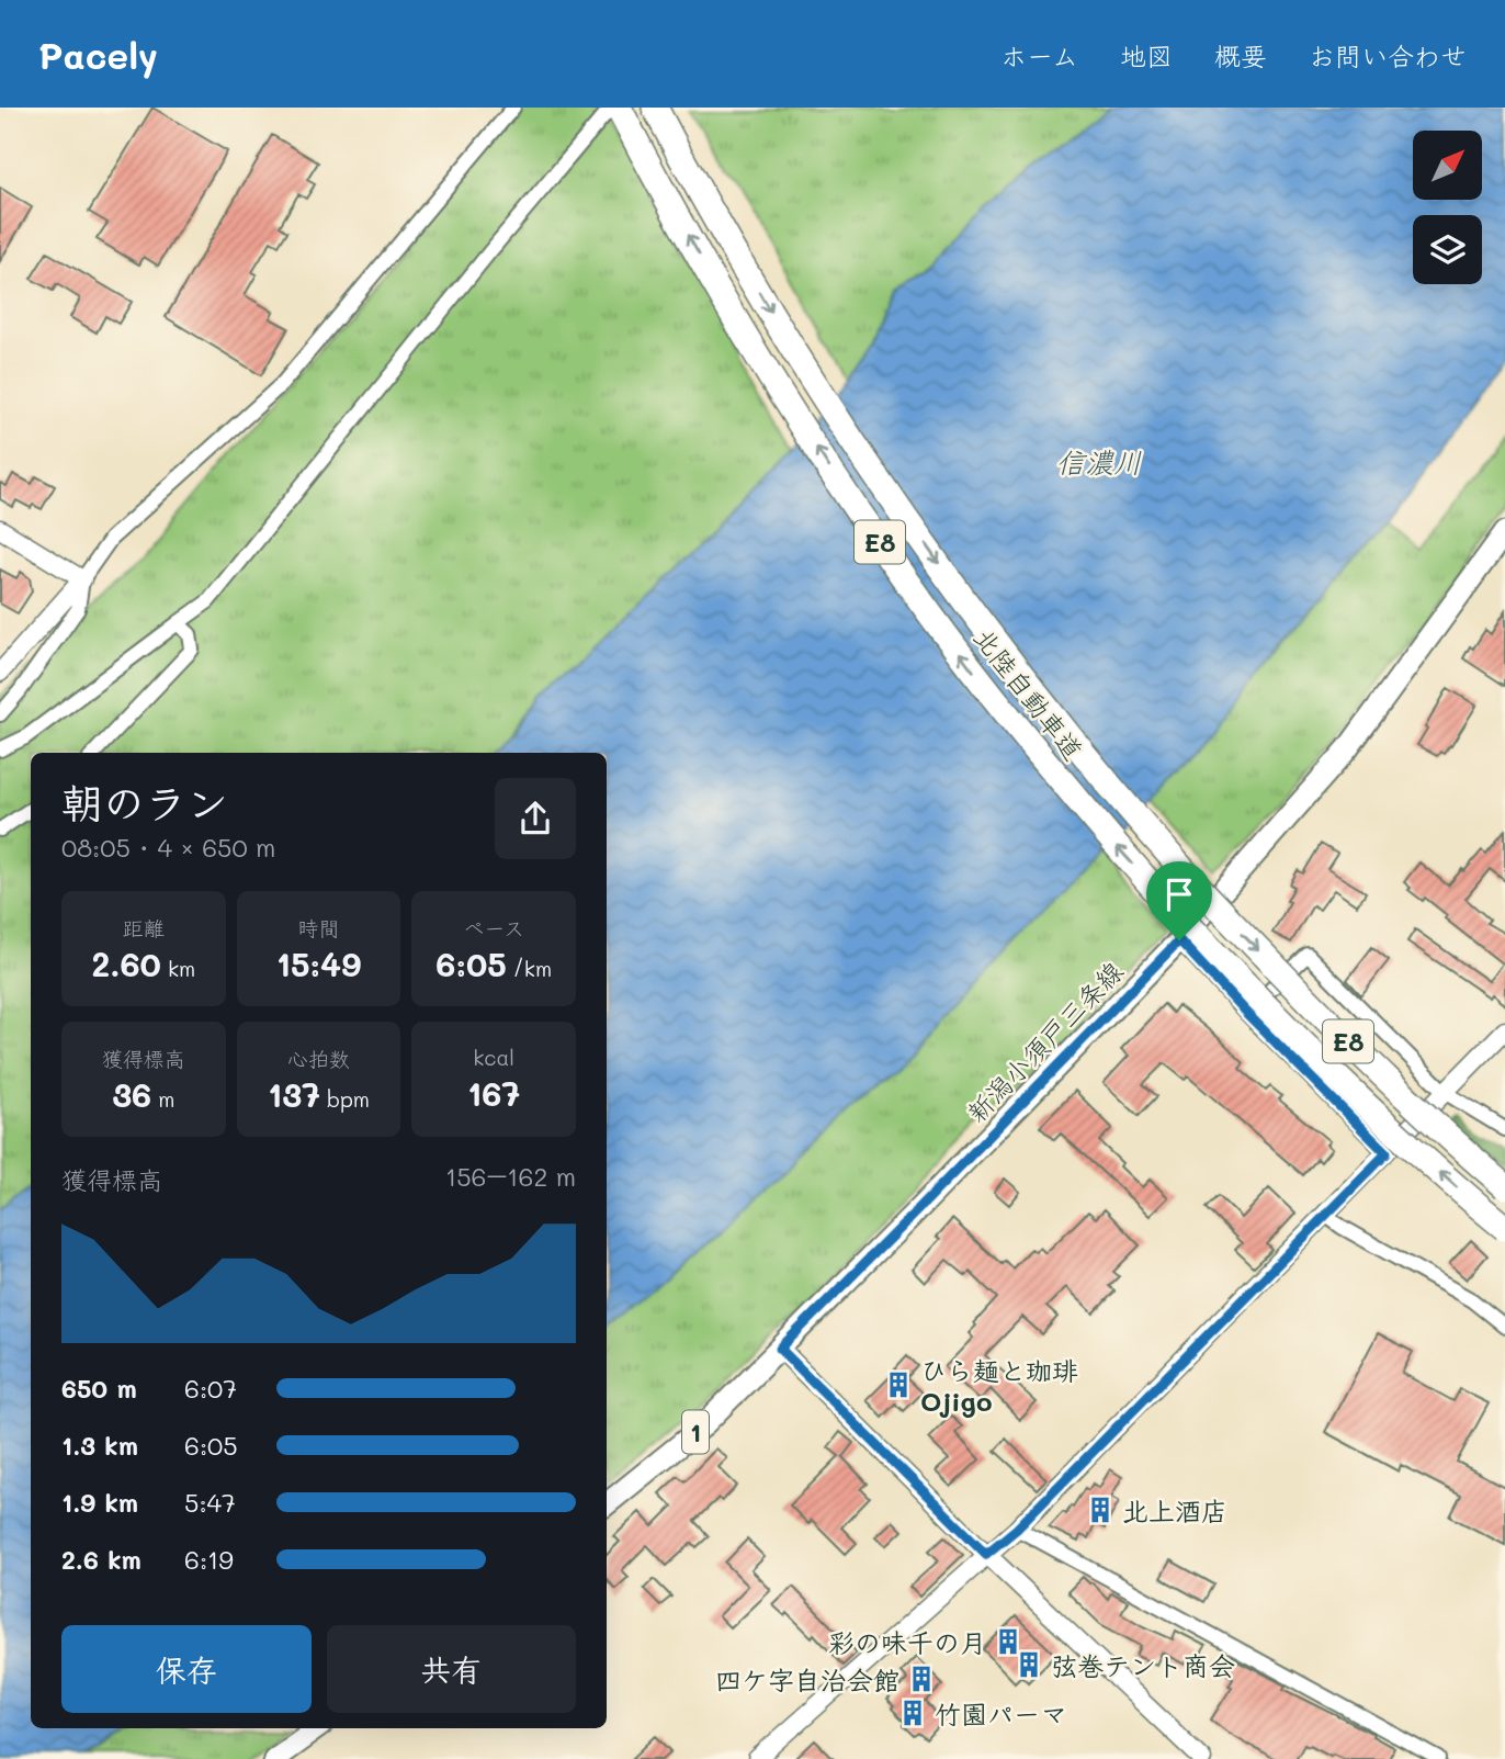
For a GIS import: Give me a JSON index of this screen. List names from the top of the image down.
{
  "streets": {
    "highway": ["E8", "北陸自動車道"],
    "main road": ["新潟小須戸三条線", "1"]
  },
  "water": ["信濃川"],
  "places": {
    "building": [
      "ひら麺と珈琲 Ojigo",
      "北上酒店",
      "彩の味千の月",
      "弦巻テント商会",
      "四ケ字自治会館",
      "竹園パーマ"
    ]
  },
  "north": "top right",
  "page": {
    "header": "Pacely",
    "nav": [
      "ホーム",
      "地図",
      "概要",
      "お問い合わせ"
    ],
    "heading": ["朝のラン", "08:05 · 4 × 650 m"],
    "stats": [
      ["距離", "2.60 km"],
      ["時間", "15:49"],
      ["ペース", "6:05 /km"],
      ["獲得標高", "36 m"],
      ["心拍数", "137 bpm"],
      ["kcal", "167"]
    ],
    "chart": ["獲得標高", "156–162 m"],
    "list": [
      {
        "name": "650 m",
        "note": "6:07"
      },
      {
        "name": "1.3 km",
        "note": "6:05"
      },
      {
        "name": "1.9 km",
        "note": "5:47"
      },
      {
        "name": "2.6 km",
        "note": "6:19"
      }
    ],
    "buttons": ["保存", "共有"]
  }
}
